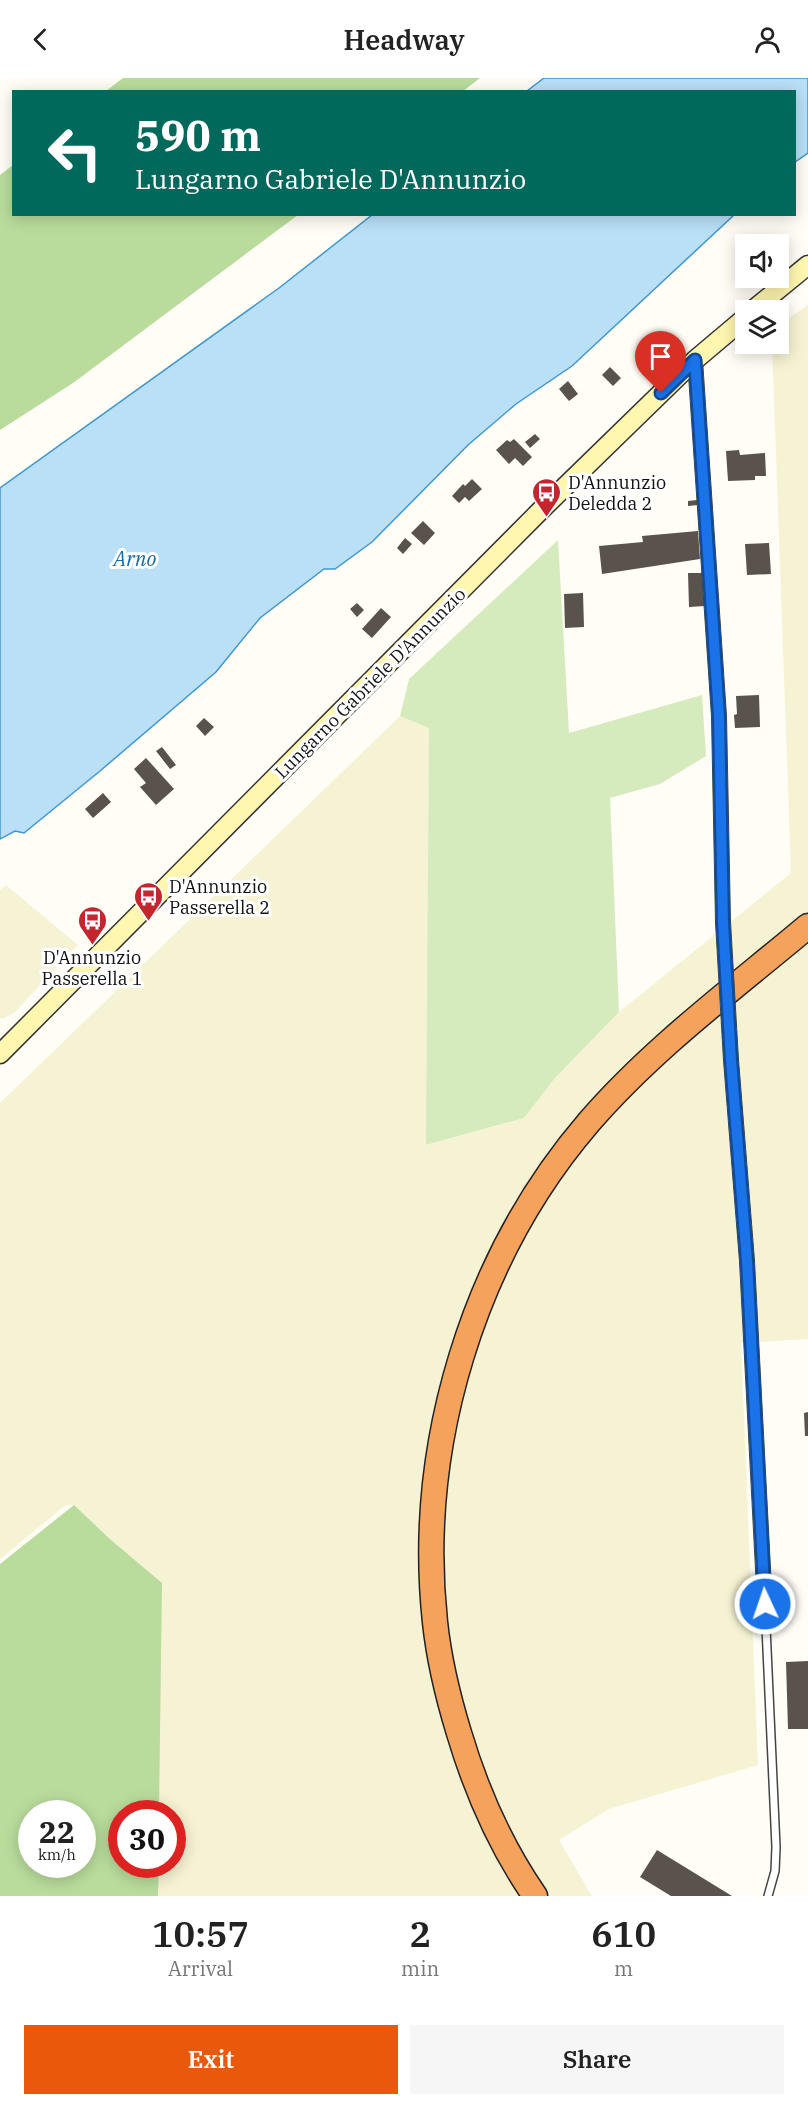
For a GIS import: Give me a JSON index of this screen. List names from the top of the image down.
{
  "streets": {
    "main road": ["Lungarno Gabriele D'Annunzio"]
  },
  "water": ["Arno"],
  "places": {
    "bus stop": ["D'Annunzio Deledda 2", "D'Annunzio Passerella 2", "D'Annunzio Passerella 1"]
  },
  "page": {
    "header": "Headway",
    "turn": ["590 m", "Lungarno Gabriele D'Annunzio"],
    "speed": "22 km/h",
    "limit": "30",
    "eta": [
      "10:57",
      "Arrival",
      "2",
      "min",
      "610",
      "m"
    ],
    "buttons": ["Exit", "Share"]
  }
}
